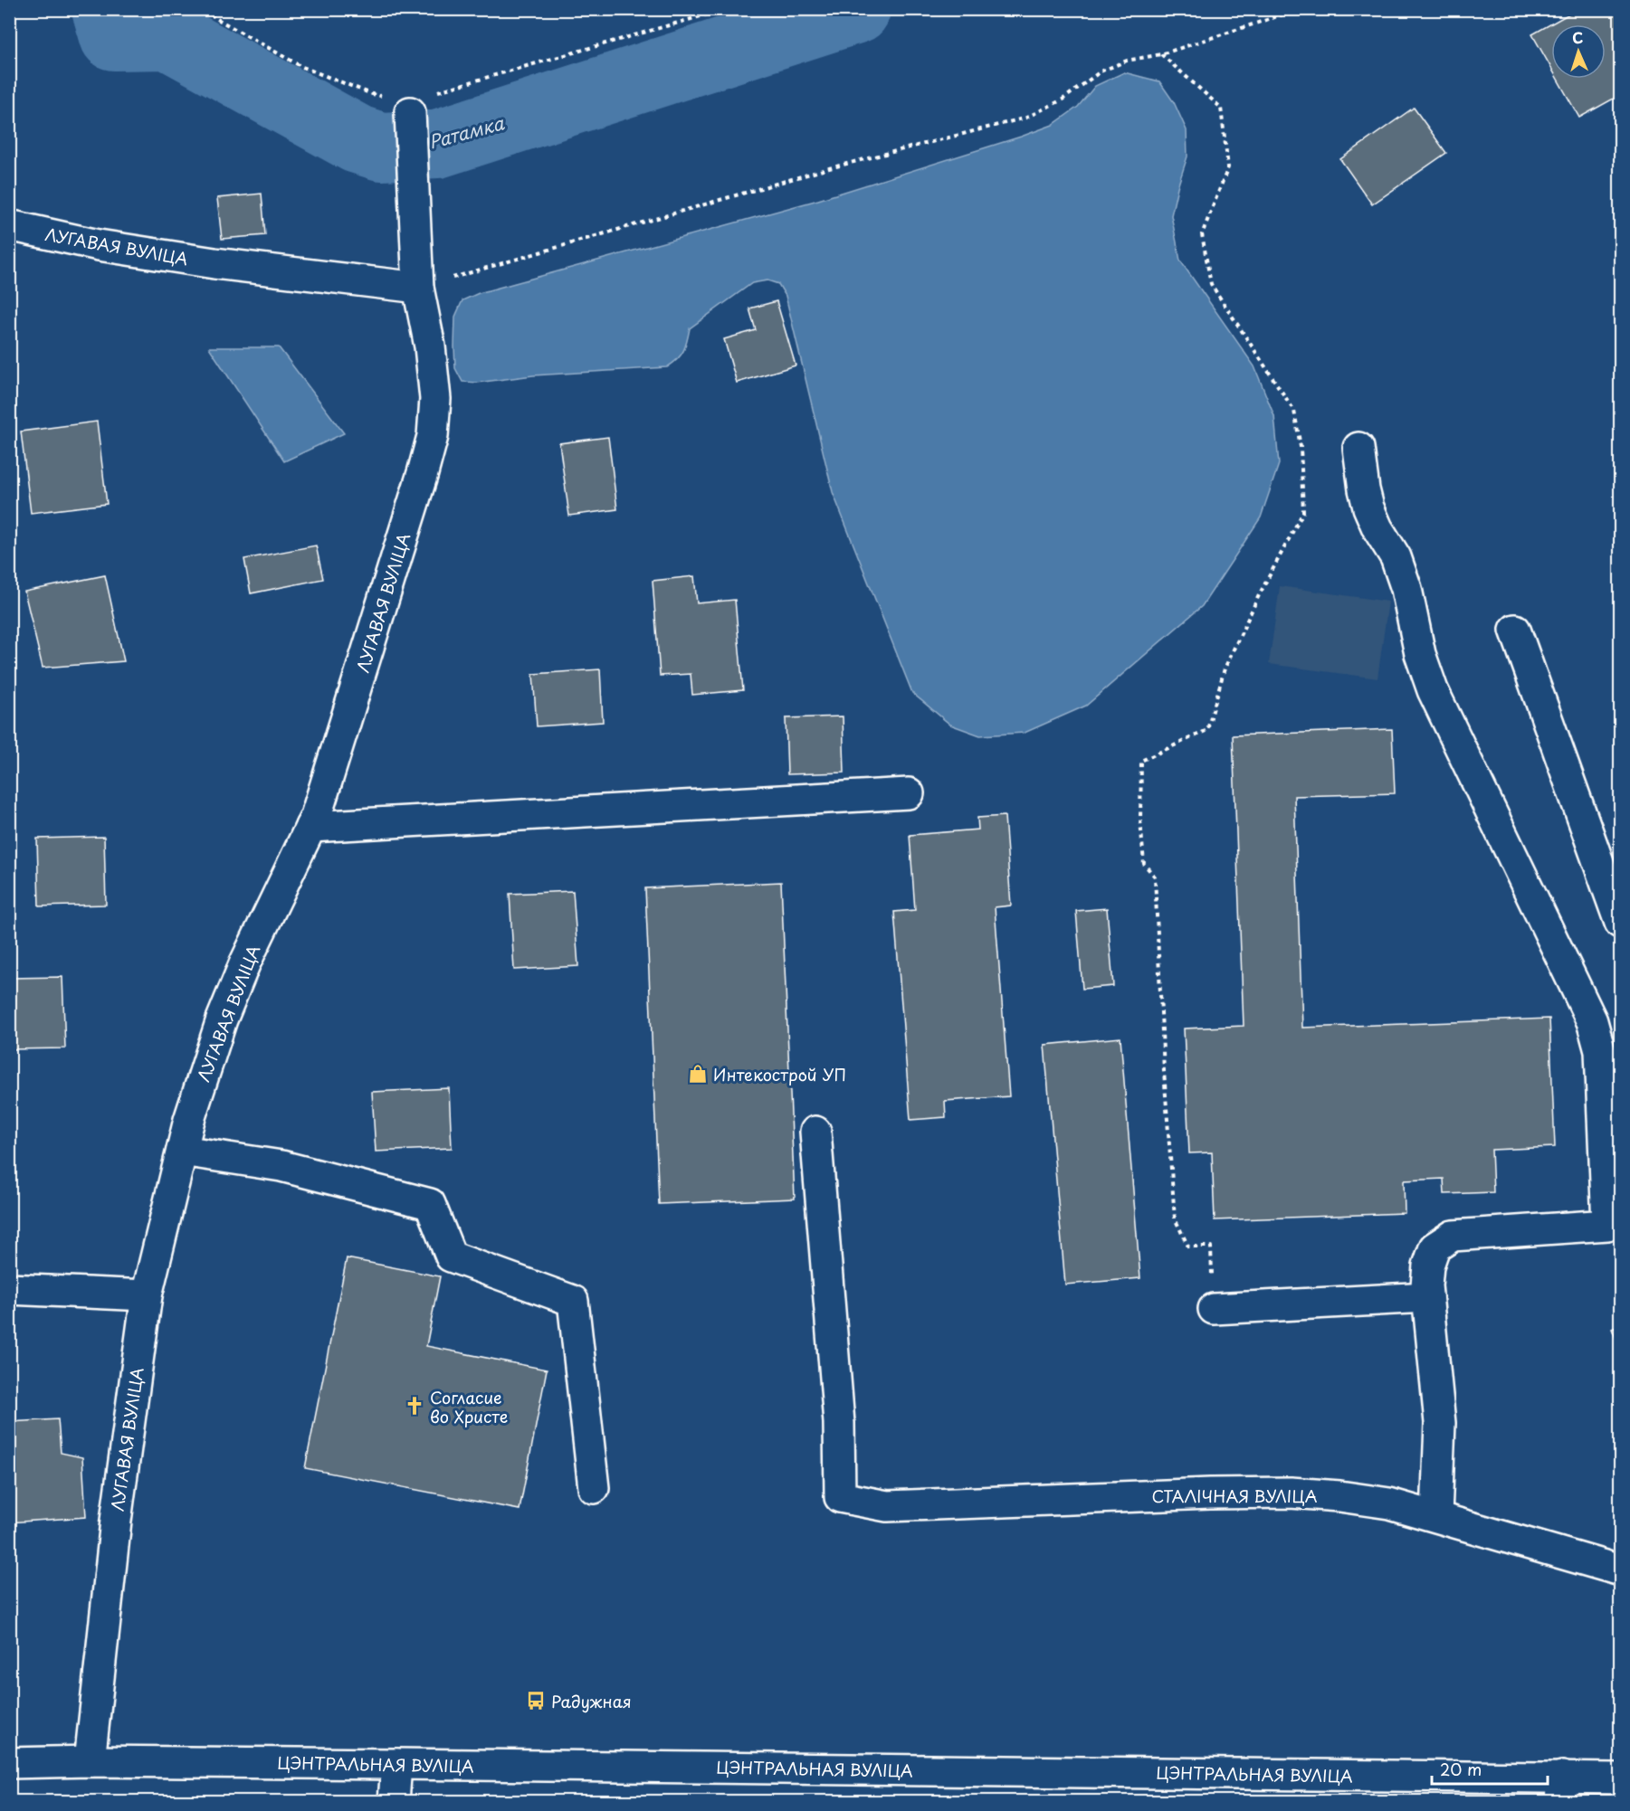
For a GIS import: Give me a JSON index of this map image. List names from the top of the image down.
{
  "streets": {
    "street": ["ЛУГАВАЯ ВУЛІЦА", "СТАЛІЧНАЯ ВУЛІЦА", "ЦЭНТРАЛЬНАЯ ВУЛІЦА"]
  },
  "crossings": [
    ["ЛУГАВАЯ ВУЛІЦА", "ЦЭНТРАЛЬНАЯ ВУЛІЦА"]
  ],
  "water": ["Ратамка"],
  "places": {
    "shop": ["Интекострой УП"],
    "church": ["Согласие во Христе"],
    "bus stop": ["Радужная"]
  },
  "scale_bar": "20 m",
  "north": "top"
}
